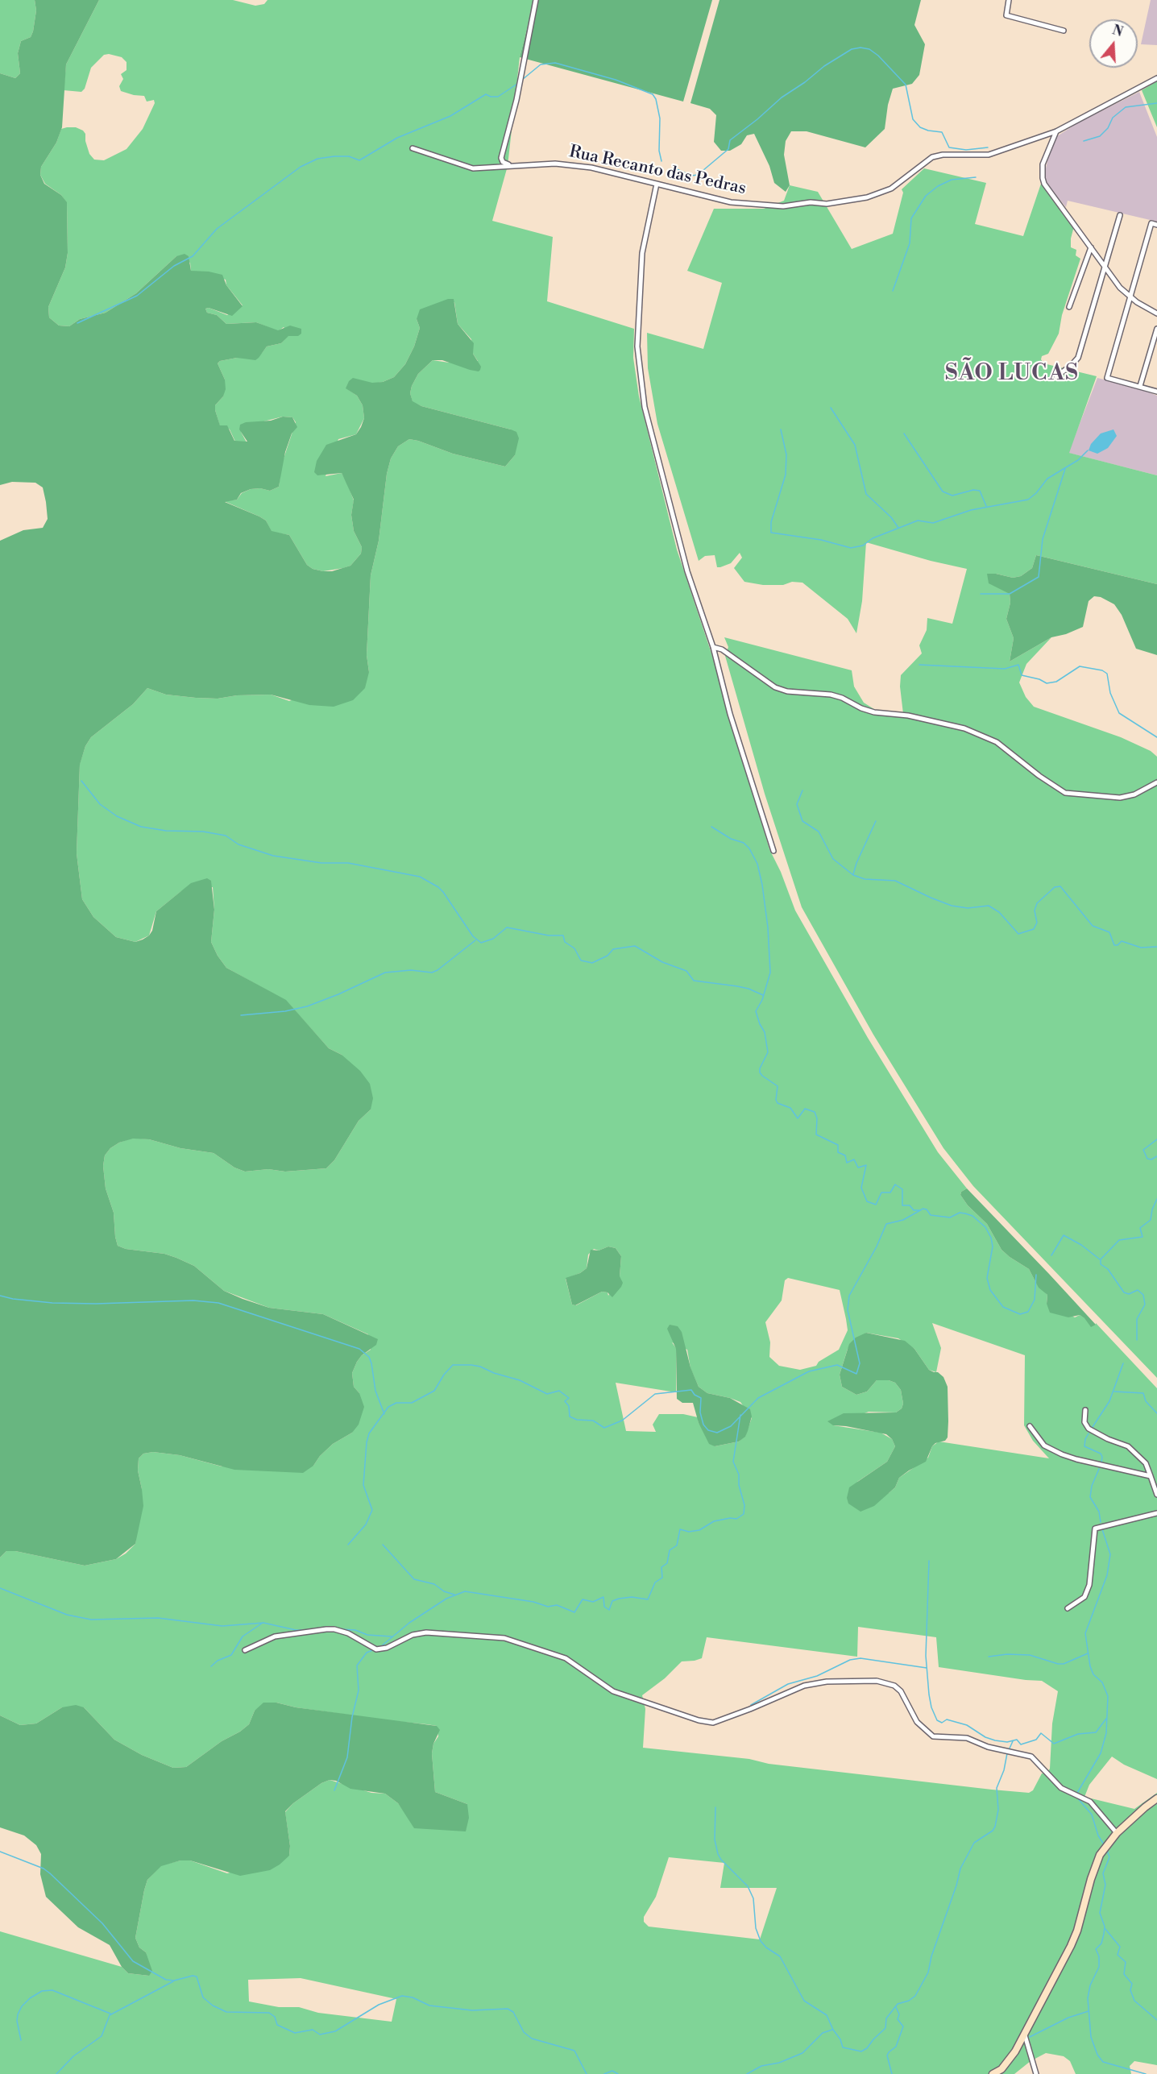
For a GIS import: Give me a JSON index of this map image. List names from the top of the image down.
{
  "streets": {
    "street": ["Rua Recanto das Pedras"]
  },
  "districts": ["SÃO LUCAS"],
  "north": "top"
}
